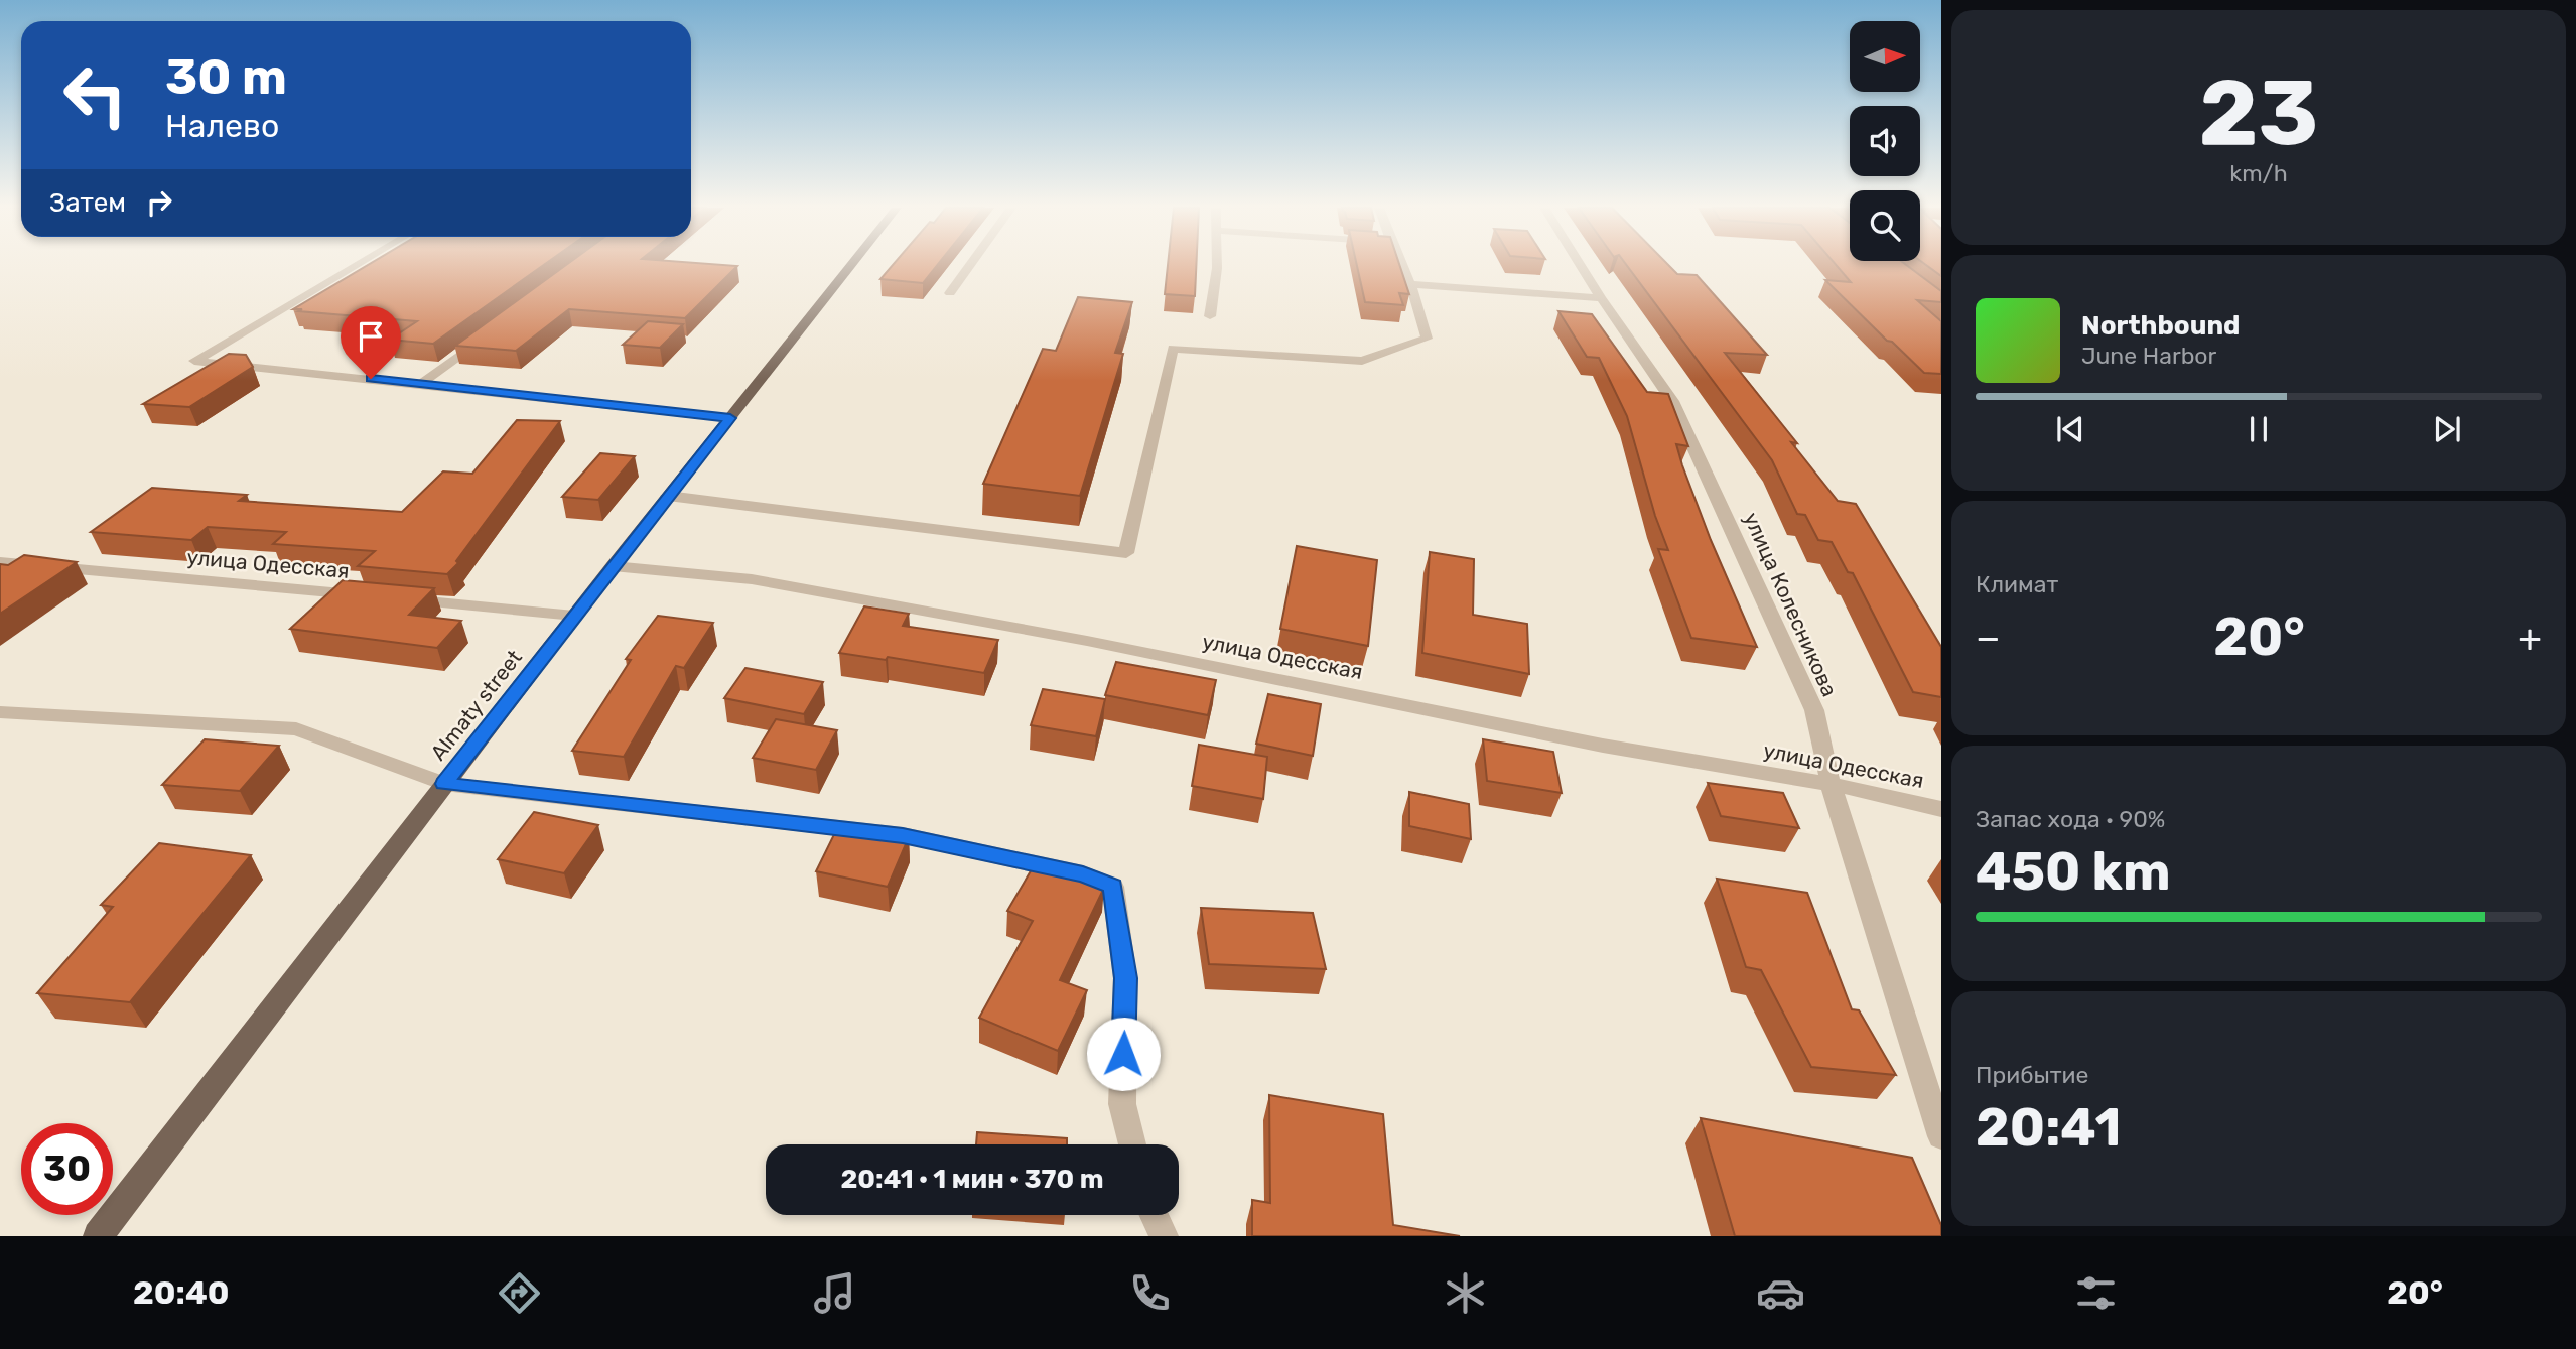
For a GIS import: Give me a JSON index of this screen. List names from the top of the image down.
{
  "streets": {
    "main road": ["Almaty street"],
    "street": ["улица Одесская", "улица Колесникова"]
  },
  "crossings": [
    ["улица Одесская", "улица Колесникова"],
    ["улица Одесская", "Almaty street"]
  ],
  "north": "right",
  "page": {
    "tile": [
      ["23", "km/h"],
      "Климат",
      ["Запас хода · 90%", "450 km"],
      ["Прибытие", "20:41"]
    ],
    "turn": ["30 m", "Налево"],
    "then": "Затем",
    "song": ["Northbound", "June Harbor"],
    "heat": ["−", "20°", "+"],
    "limit": "30",
    "trip": "20:41 · 1 мин · 370 m",
    "tabs": ["20:40", "20°"]
  }
}
